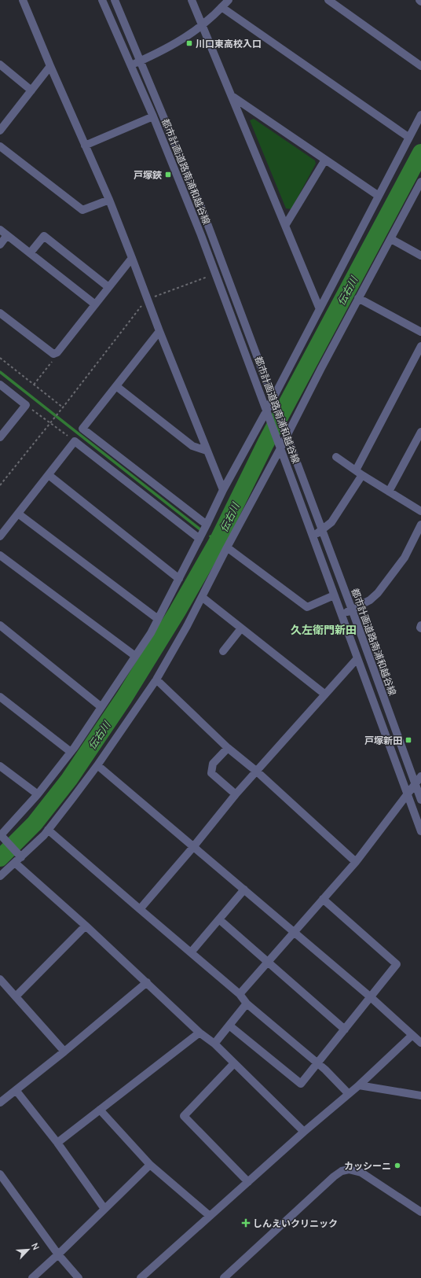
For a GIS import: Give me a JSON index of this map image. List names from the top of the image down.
{
  "streets": {
    "street": ["都市計画道路南浦和越谷線"]
  },
  "districts": ["久左衛門新田"],
  "water": ["伝右川"],
  "places": {
    "transit": ["川口東高校入口", "戸塚鋏", "戸塚新田"],
    "other": ["カッシーニ"],
    "health": ["しんえいクリニック"]
  },
  "north": "top right"
}
